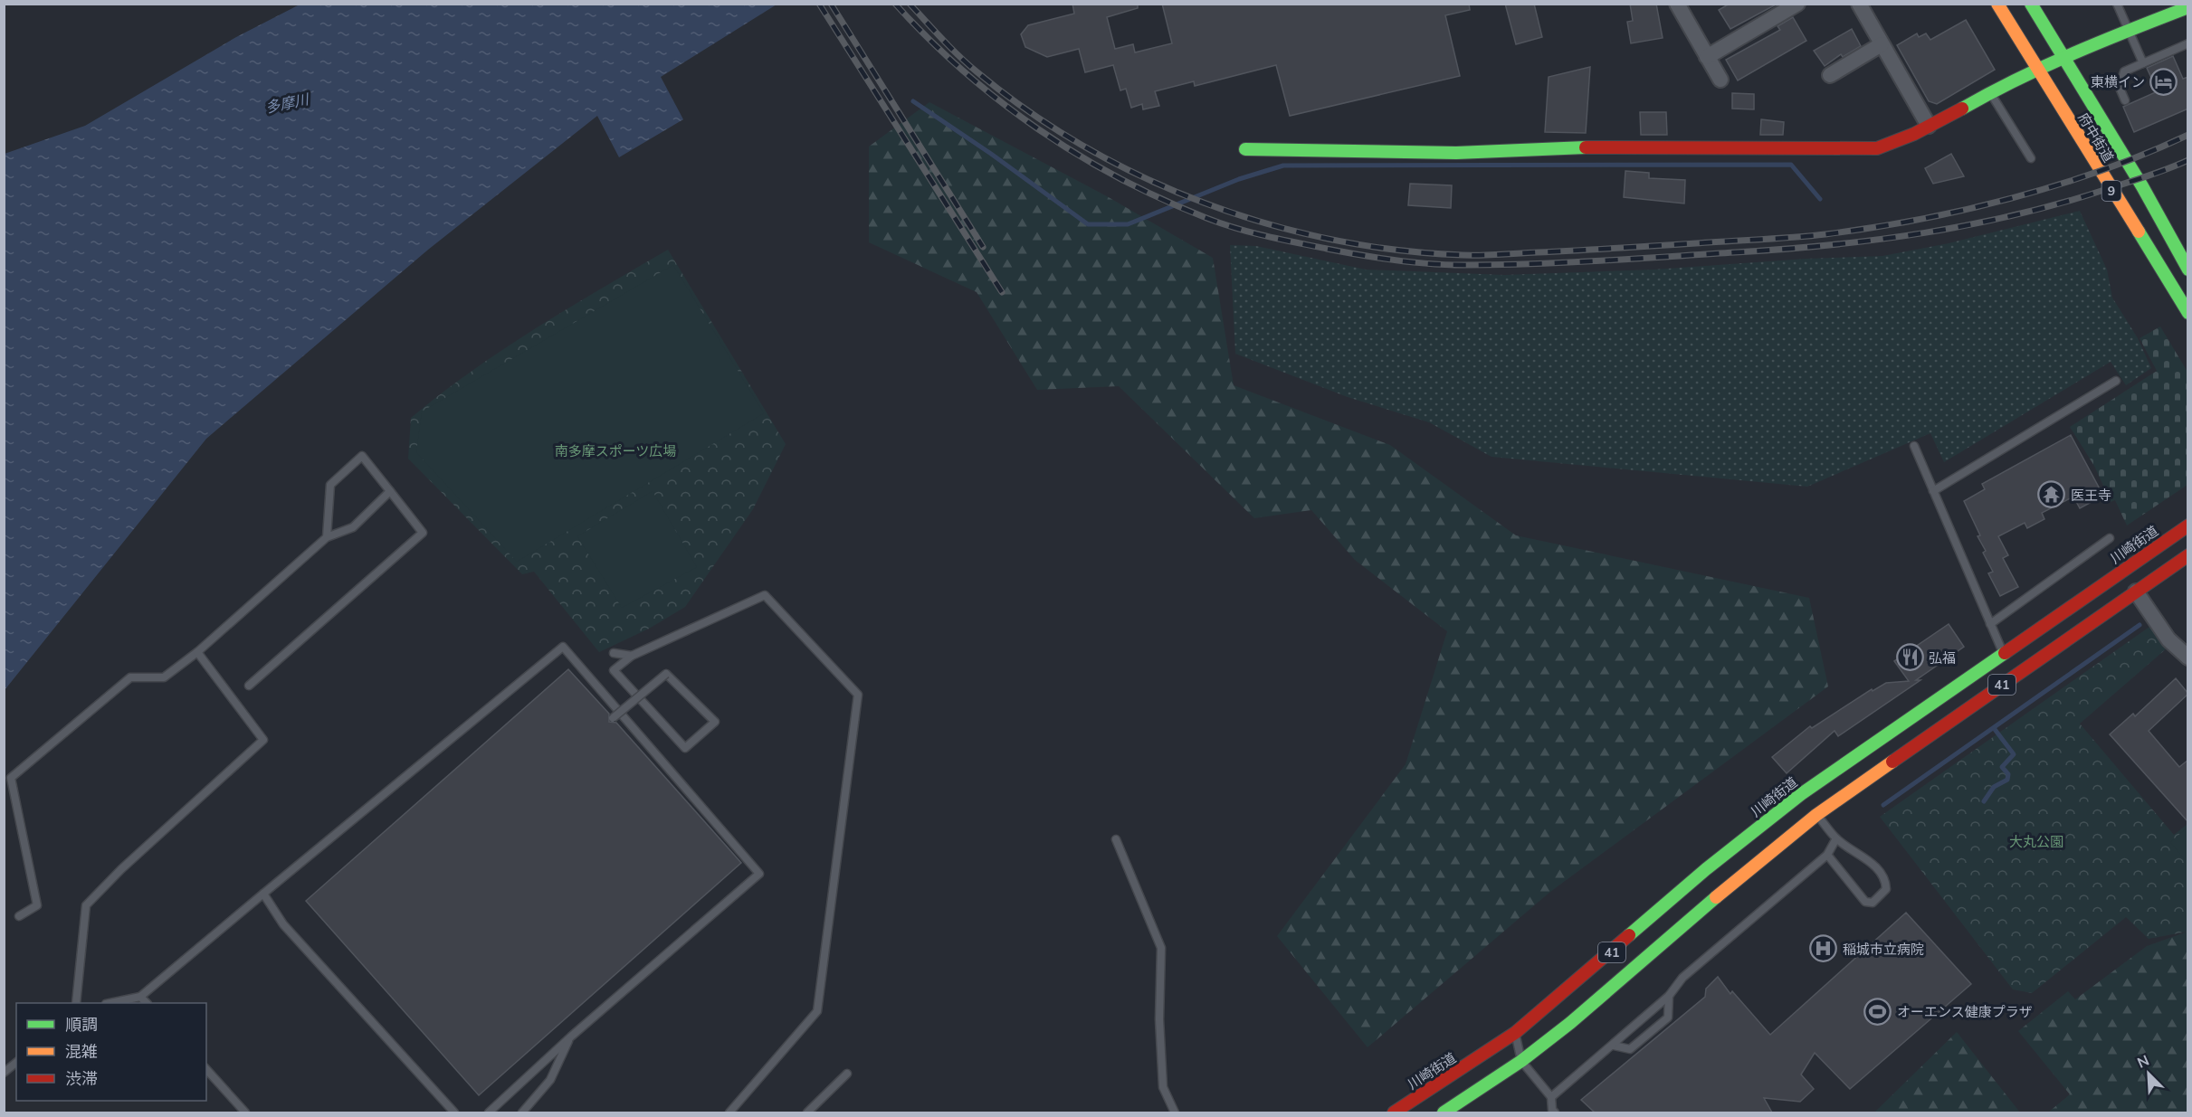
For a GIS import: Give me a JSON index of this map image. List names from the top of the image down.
{
  "streets": {
    "main road": [
      "府中街道",
      "9",
      "川崎街道",
      "41"
    ]
  },
  "water": ["多摩川"],
  "parks": ["南多摩スポーツ広場", "大丸公園"],
  "places": {
    "hotel": ["東横イン"],
    "temple": ["医王寺"],
    "restaurant": ["弘福"],
    "hospital": ["稲城市立病院"],
    "sports": ["オーエンス健康プラザ"]
  },
  "legend": ["順調", "混雑", "渋滞"],
  "north": "top left"
}
